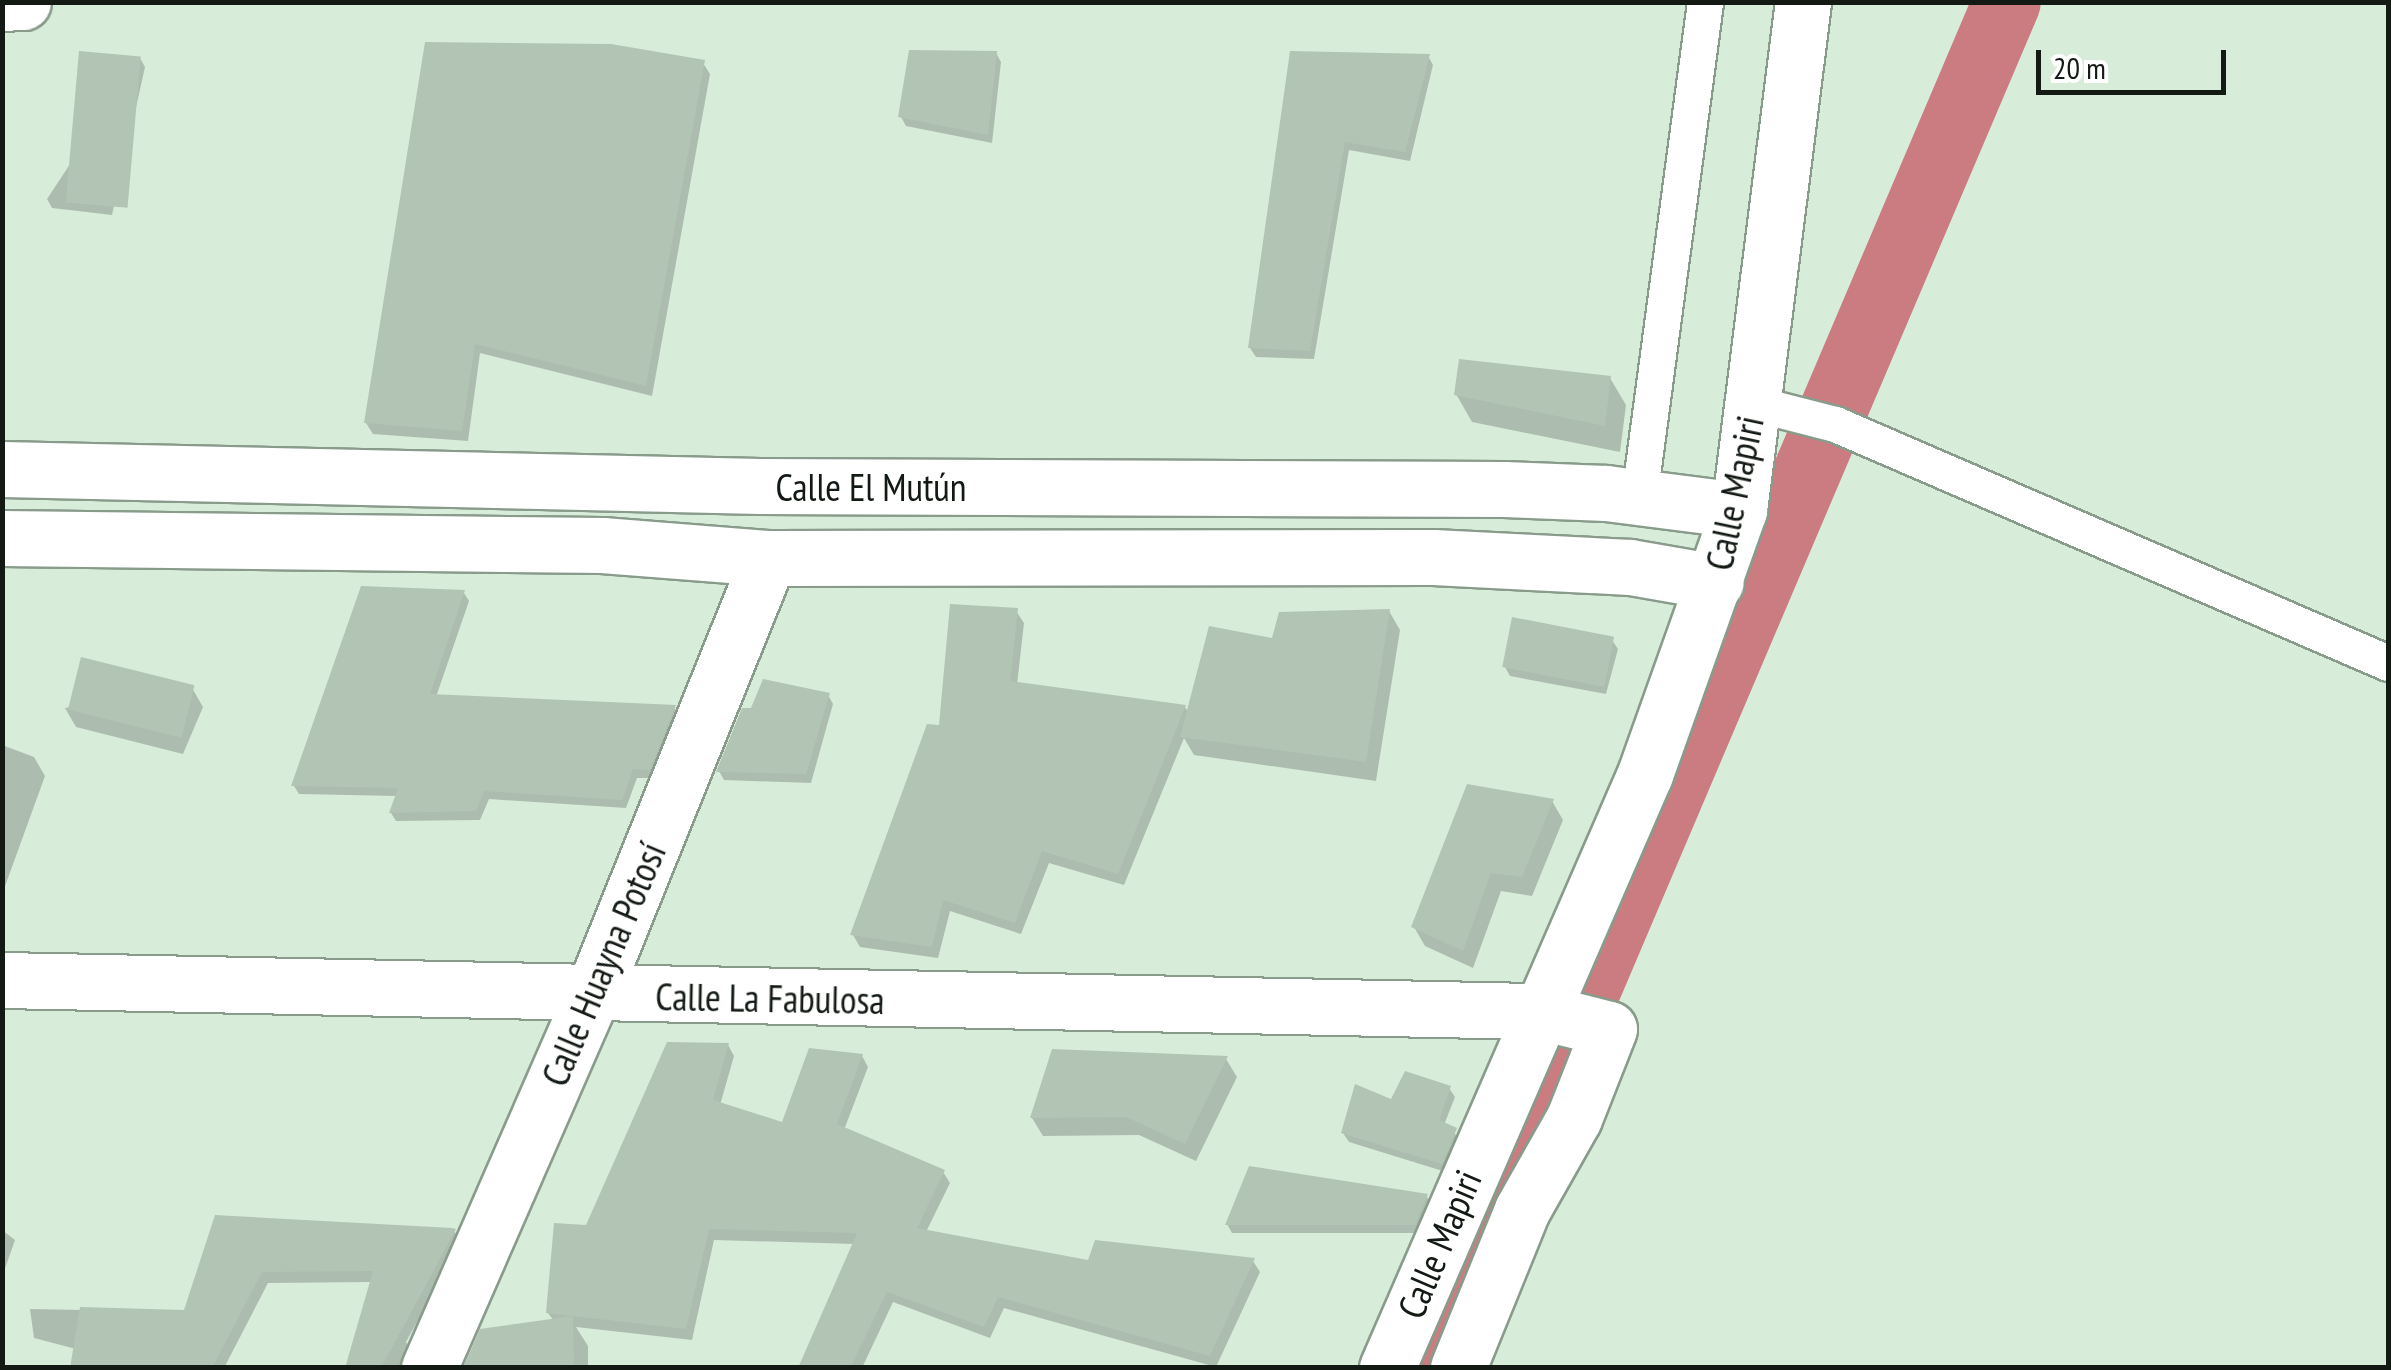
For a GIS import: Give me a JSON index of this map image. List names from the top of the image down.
{
  "streets": {
    "street": [
      "Calle El Mutún",
      "Calle Mapiri",
      "Calle Huayna Potosí",
      "Calle La Fabulosa"
    ]
  },
  "crossings": [
    ["Calle El Mutún", "Calle Mapiri"],
    ["Calle El Mutún", "Calle Huayna Potosí"],
    ["Calle Mapiri", "Calle La Fabulosa"],
    ["Calle Huayna Potosí", "Calle La Fabulosa"]
  ],
  "scale_bar": "20 m"
}
